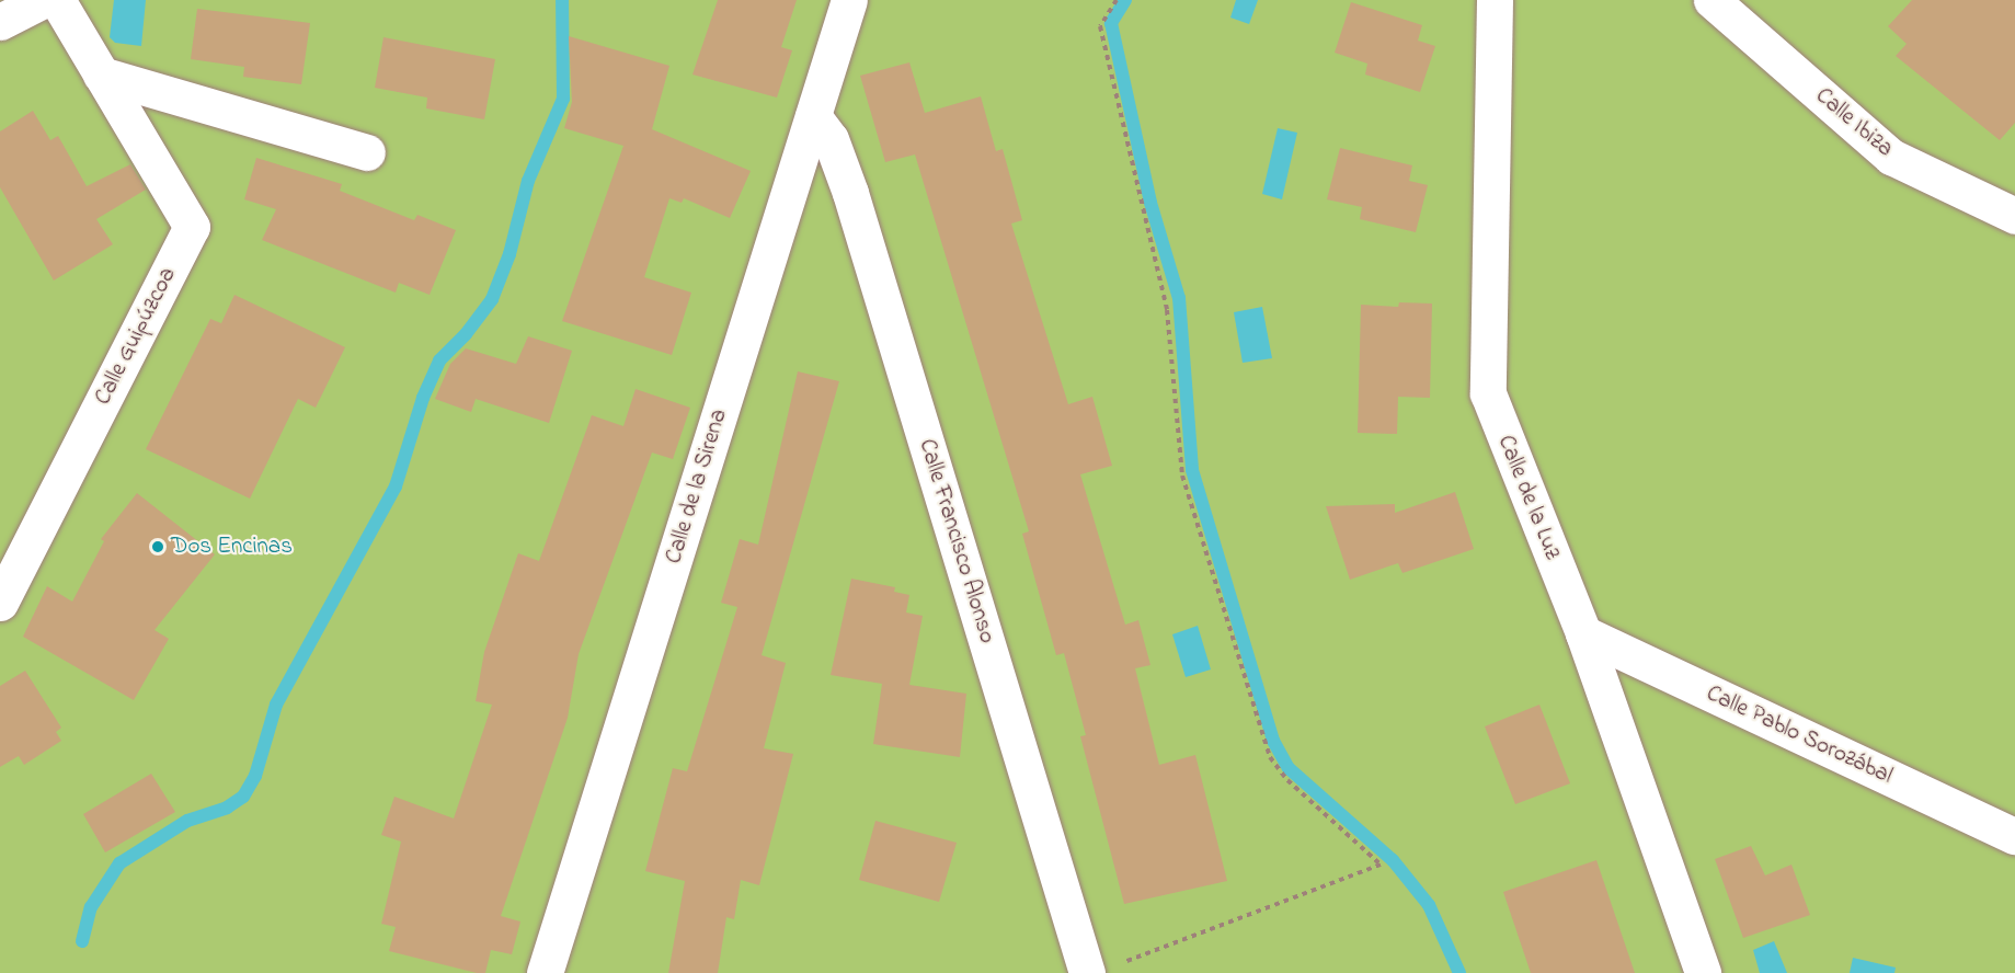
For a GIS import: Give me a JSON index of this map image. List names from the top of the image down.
{
  "streets": {
    "street": [
      "Calle Ibiza",
      "Calle Guipúzcoa",
      "Calle de la Sirena",
      "Calle de la Luz",
      "Calle Francisco Alonso",
      "Calle Pablo Sorozábal"
    ]
  },
  "crossings": [
    ["Calle de la Sirena", "Calle Francisco Alonso"],
    ["Calle de la Luz", "Calle Pablo Sorozábal"]
  ],
  "places": ["Dos Encinas"]
}
